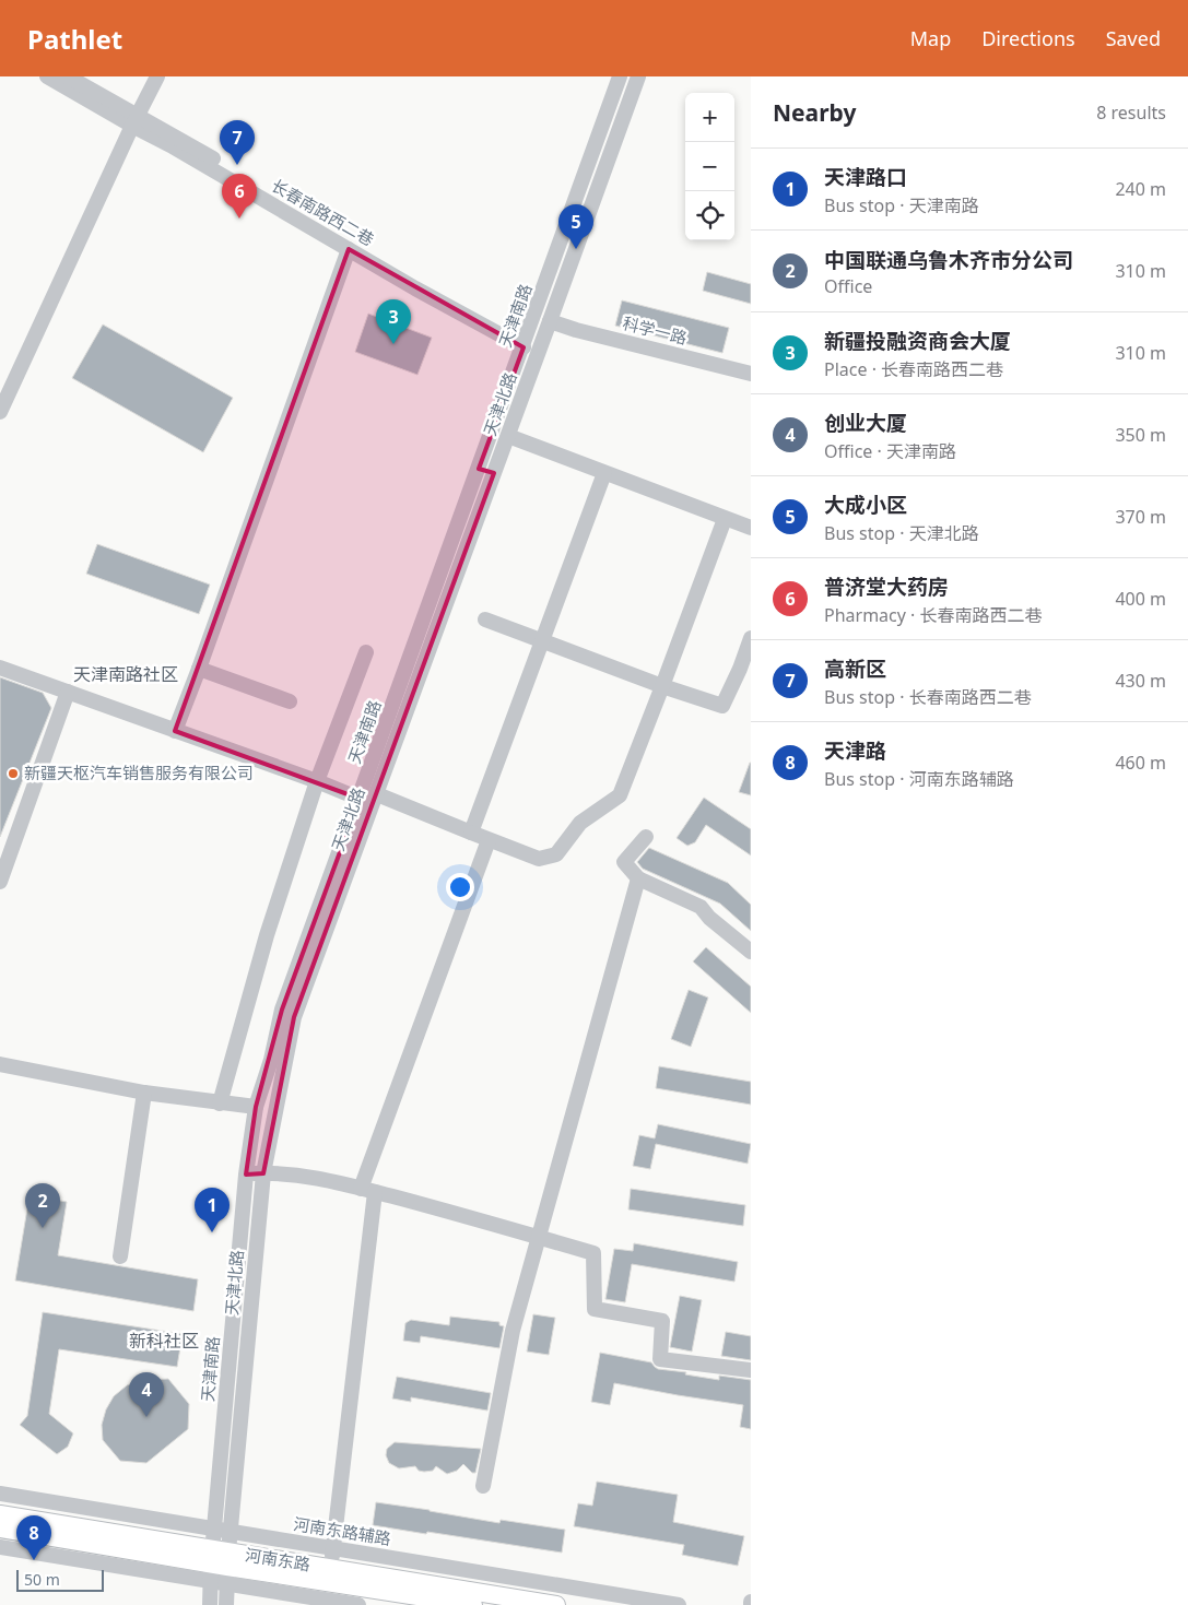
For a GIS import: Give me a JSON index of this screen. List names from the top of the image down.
{
  "streets": {
    "main road": ["河南东路"],
    "street": [
      "长春南路西二巷",
      "天津南路",
      "科学一路",
      "天津北路",
      "河南东路辅路"
    ]
  },
  "crossings": [
    ["长春南路西二巷", "天津南路"],
    ["天津南路", "天津北路"],
    ["天津南路", "河南东路辅路"],
    ["科学一路", "天津北路"],
    ["天津北路", "河南东路辅路"],
    ["天津北路", "河南东路"]
  ],
  "districts": ["天津南路社区", "新科社区"],
  "places": ["新疆天枢汽车销售服务有限公司"],
  "scale_bar": "50 m",
  "page": {
    "header": "Pathlet",
    "nav": ["Map", "Directions", "Saved"],
    "heading": ["Nearby", "8 results"],
    "map_buttons": ["+", "−"],
    "pins": [
      "7",
      "6",
      "5",
      "3",
      "2",
      "1",
      "4",
      "8"
    ],
    "list": [
      {
        "mark": "1",
        "name": "天津路口",
        "note": "Bus stop · 天津南路",
        "value": "240 m"
      },
      {
        "mark": "2",
        "name": "中国联通乌鲁木齐市分公司",
        "note": "Office",
        "value": "310 m"
      },
      {
        "mark": "3",
        "name": "新疆投融资商会大厦",
        "note": "Place · 长春南路西二巷",
        "value": "310 m"
      },
      {
        "mark": "4",
        "name": "创业大厦",
        "note": "Office · 天津南路",
        "value": "350 m"
      },
      {
        "mark": "5",
        "name": "大成小区",
        "note": "Bus stop · 天津北路",
        "value": "370 m"
      },
      {
        "mark": "6",
        "name": "普济堂大药房",
        "note": "Pharmacy · 长春南路西二巷",
        "value": "400 m"
      },
      {
        "mark": "7",
        "name": "高新区",
        "note": "Bus stop · 长春南路西二巷",
        "value": "430 m"
      },
      {
        "mark": "8",
        "name": "天津路",
        "note": "Bus stop · 河南东路辅路",
        "value": "460 m"
      }
    ],
    "scale": "50 m"
  }
}
